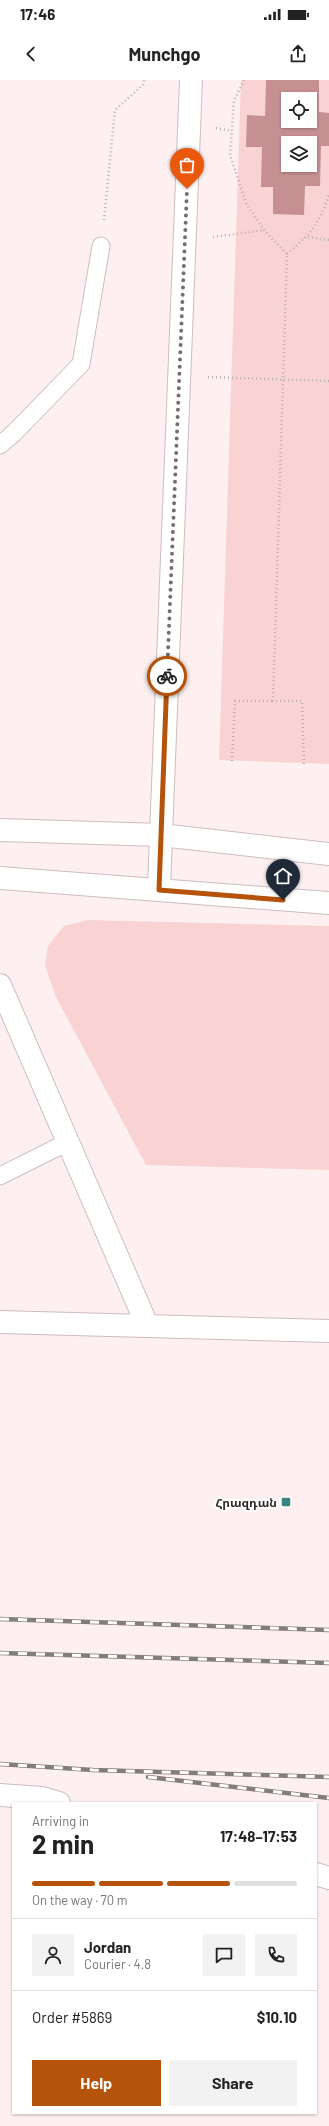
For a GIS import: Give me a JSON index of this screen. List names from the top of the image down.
{
  "places": {
    "transit": ["Հրազդան"]
  },
  "page": {
    "status": "17:46",
    "header": "Munchgo",
    "heading": ["2 min", "Arriving in", "17:48–17:53"],
    "panel": [
      "Jordan",
      "Courier · 4.8",
      "Order #5869",
      "$10.10"
    ],
    "bar": "On the way · 70 m",
    "buttons": ["Help", "Share"]
  }
}
